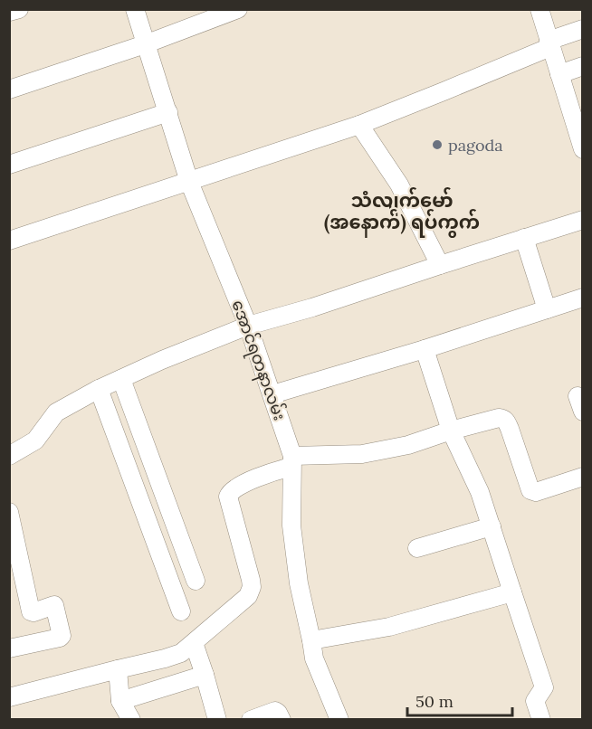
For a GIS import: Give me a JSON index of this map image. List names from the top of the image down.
{
  "streets": {
    "street": ["အောင်ရတနာလမ်း"]
  },
  "districts": ["သံလျက်မော် (အနောက်) ရပ်ကွက်"],
  "places": ["pagoda"],
  "scale_bar": "50 m"
}
